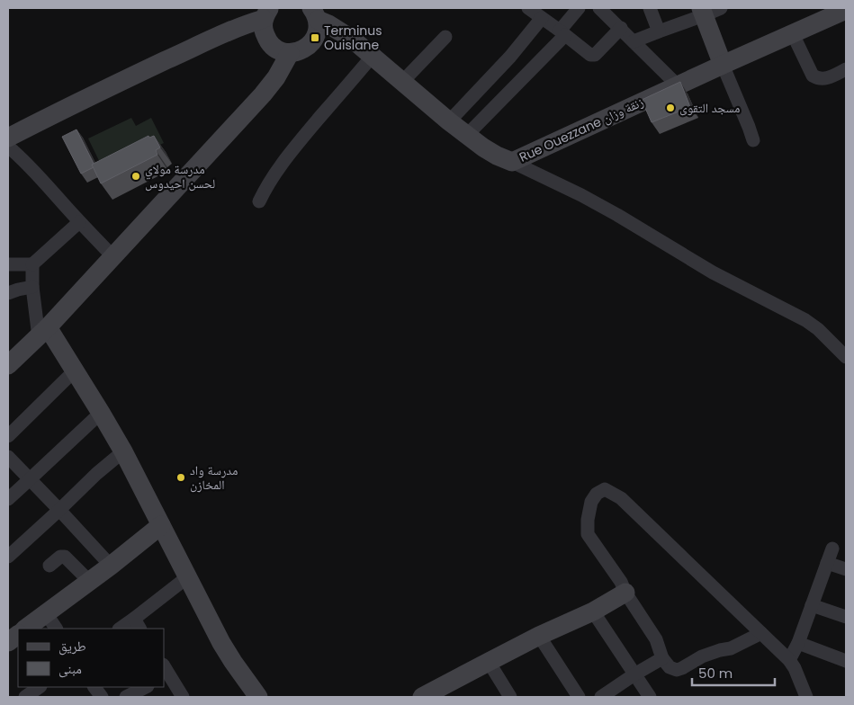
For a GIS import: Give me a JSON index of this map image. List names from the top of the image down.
{
  "streets": {
    "street": ["Rue Ouezzane زنقة وزان"]
  },
  "places": {
    "transit": ["Terminus Ouislane"],
    "other": ["مسجد التقوى", "مدرسة مولاي لحسن احيدوس", "مدرسة واد المخازن"]
  },
  "legend": ["طريق", "مبنى"],
  "scale_bar": "50 m"
}
